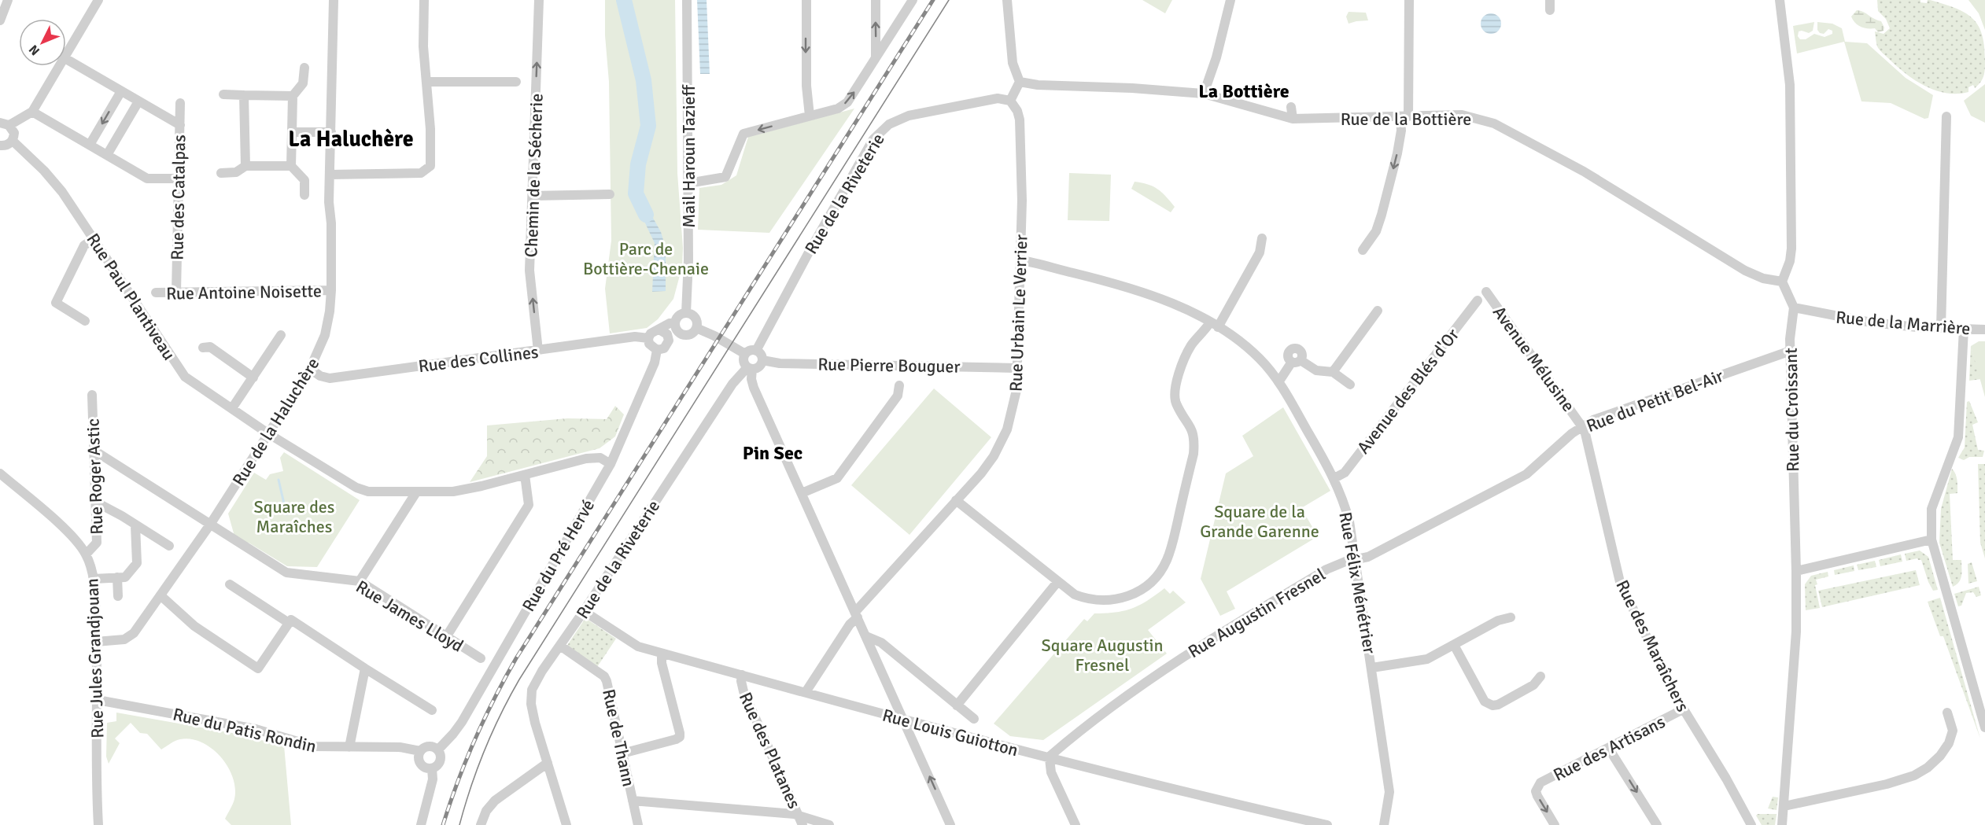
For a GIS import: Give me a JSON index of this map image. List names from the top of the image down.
{
  "streets": {
    "street": [
      "Rue de la Bottière",
      "Mail Haroun Tazieff",
      "Chemin de la Sécherie",
      "Rue de la Riveterie",
      "Rue des Catalpas",
      "Rue Antoine Noisette",
      "Rue Paul Plantiveau",
      "Rue Urbain Le Verrier",
      "Rue de la Marrière",
      "Rue des Collines",
      "Avenue Mélusine",
      "Rue Pierre Bouguer",
      "Avenue des Blés d'Or",
      "Rue du Petit Bel-Air",
      "Rue du Croissant",
      "Rue de la Haluchère",
      "Rue Roger Astic",
      "Rue du Pré Hervé",
      "Rue Félix Ménétrier",
      "Rue Augustin Fresnel",
      "Rue James Lloyd",
      "Rue des Maraîchers",
      "Rue Jules Grandjouan",
      "Rue du Patis Rondin",
      "Rue Louis Guiotton",
      "Rue de Thann",
      "Rue des Artisans",
      "Rue des Platanes"
    ]
  },
  "crossings": [
    ["Chemin de la Sécherie", "Rue des Collines"],
    ["Rue de la Riveterie", "Rue Urbain Le Verrier"],
    ["Rue de la Riveterie", "Rue Pierre Bouguer"],
    ["Rue de la Riveterie", "Rue Louis Guiotton"],
    ["Rue de la Riveterie", "Rue de Thann"],
    ["Rue des Catalpas", "Rue Antoine Noisette"],
    ["Rue Antoine Noisette", "Rue de la Haluchère"],
    ["Rue Paul Plantiveau", "Rue de la Haluchère"],
    ["Rue Paul Plantiveau", "Rue du Pré Hervé"],
    ["Rue Urbain Le Verrier", "Rue Pierre Bouguer"],
    ["Rue Urbain Le Verrier", "Rue Félix Ménétrier"],
    ["Rue Urbain Le Verrier", "Rue Louis Guiotton"],
    ["Rue de la Marrière", "Rue du Croissant"],
    ["Rue des Collines", "Rue de la Haluchère"],
    ["Rue des Collines", "Rue du Pré Hervé"],
    ["Avenue Mélusine", "Rue du Petit Bel-Air"],
    ["Avenue Mélusine", "Rue des Maraîchers"],
    ["Avenue des Blés d'Or", "Rue Félix Ménétrier"],
    ["Rue du Petit Bel-Air", "Rue du Croissant"],
    ["Rue du Petit Bel-Air", "Rue Félix Ménétrier"],
    ["Rue du Petit Bel-Air", "Rue Augustin Fresnel"],
    ["Rue du Petit Bel-Air", "Rue des Maraîchers"],
    ["Rue de la Haluchère", "Rue James Lloyd"],
    ["Rue de la Haluchère", "Rue Jules Grandjouan"],
    ["Rue Roger Astic", "Rue James Lloyd"],
    ["Rue Roger Astic", "Rue Jules Grandjouan"],
    ["Rue du Pré Hervé", "Rue du Patis Rondin"],
    ["Rue Félix Ménétrier", "Rue Augustin Fresnel"],
    ["Rue Augustin Fresnel", "Rue Louis Guiotton"],
    ["Rue des Maraîchers", "Rue des Artisans"],
    ["Rue Jules Grandjouan", "Rue du Patis Rondin"],
    ["Rue Louis Guiotton", "Rue des Platanes"]
  ],
  "one_way": ["Chemin de la Sécherie"],
  "districts": ["La Bottière", "La Haluchère", "Pin Sec"],
  "parks": [
    "Parc de Bottière-Chenaie",
    "Square des Maraîches",
    "Square de la Grande Garenne",
    "Square Augustin Fresnel"
  ],
  "north": "bottom left"
}
